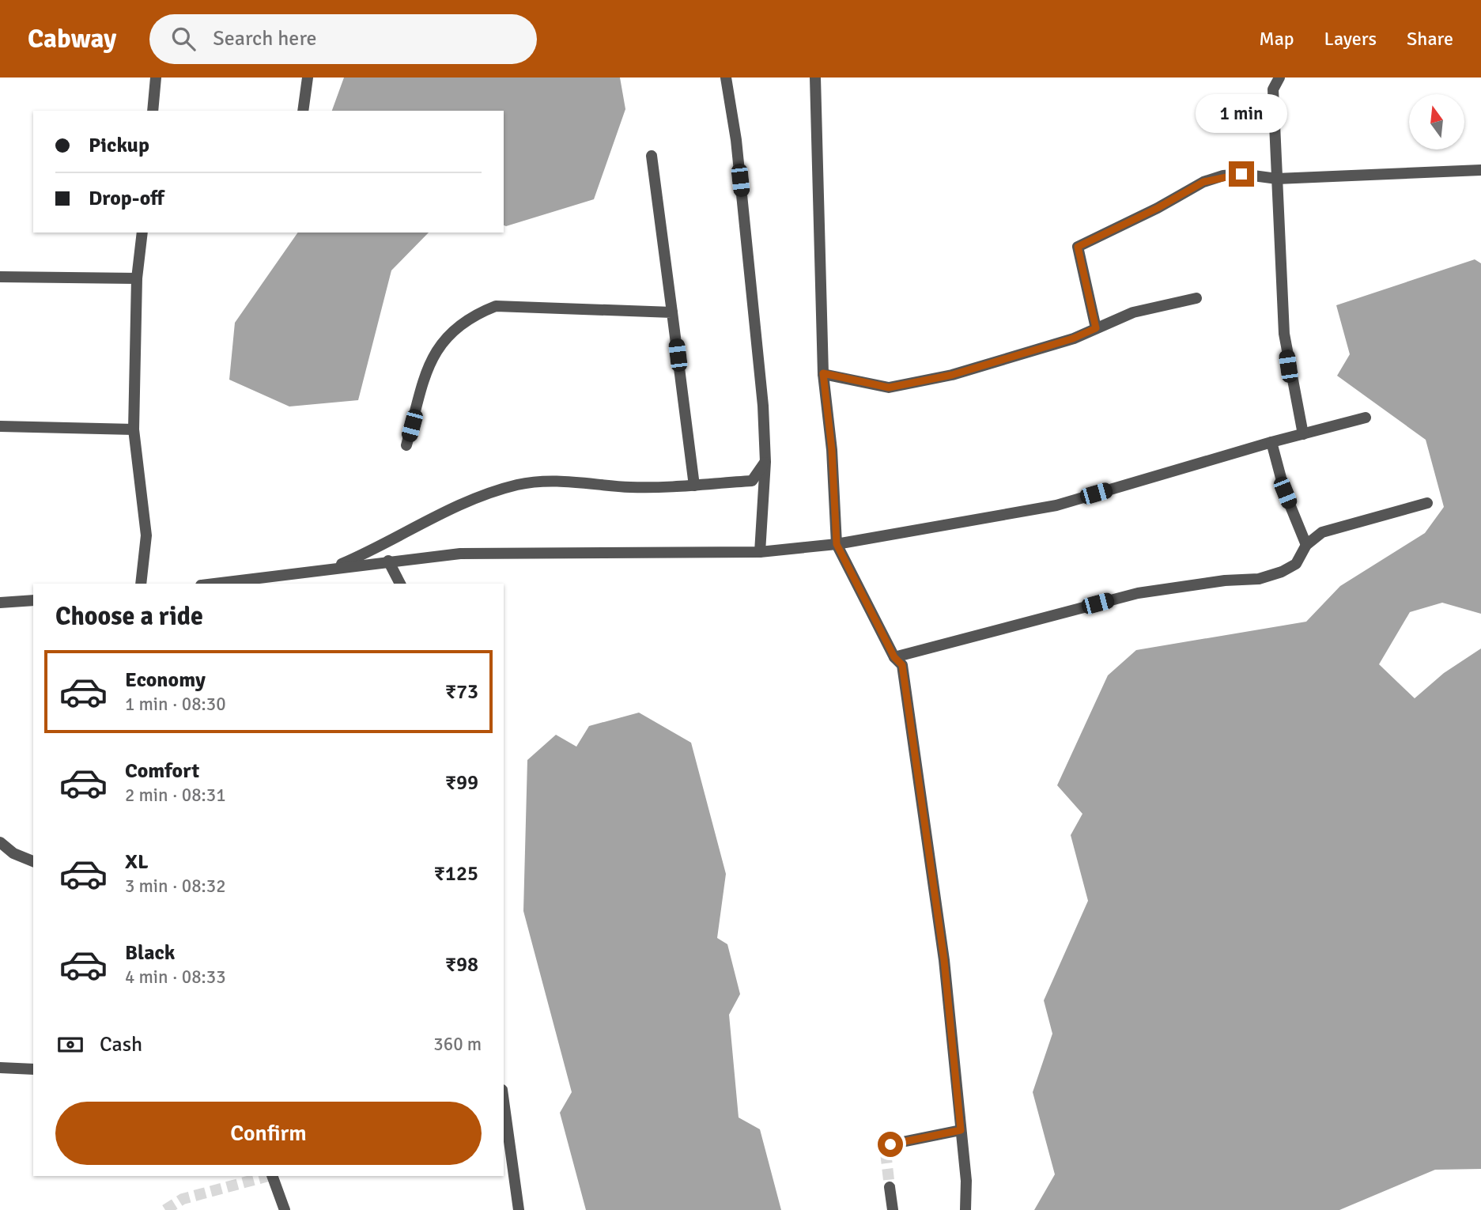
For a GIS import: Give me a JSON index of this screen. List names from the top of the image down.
{
  "north": "top",
  "page": {
    "header": "Cabway",
    "search": "Search here",
    "nav": ["Map", "Layers", "Share"],
    "bubble": "1 min",
    "banner": ["Pickup", "Drop-off"],
    "heading": "Choose a ride",
    "list": [
      {
        "name": "Economy",
        "note": "1 min · 08:30",
        "value": "₹73"
      },
      {
        "name": "Comfort",
        "note": "2 min · 08:31",
        "value": "₹99"
      },
      {
        "name": "XL",
        "note": "3 min · 08:32",
        "value": "₹125"
      },
      {
        "name": "Black",
        "note": "4 min · 08:33",
        "value": "₹98"
      }
    ],
    "pay": ["Cash", "360 m"],
    "buttons": "Confirm"
  }
}
